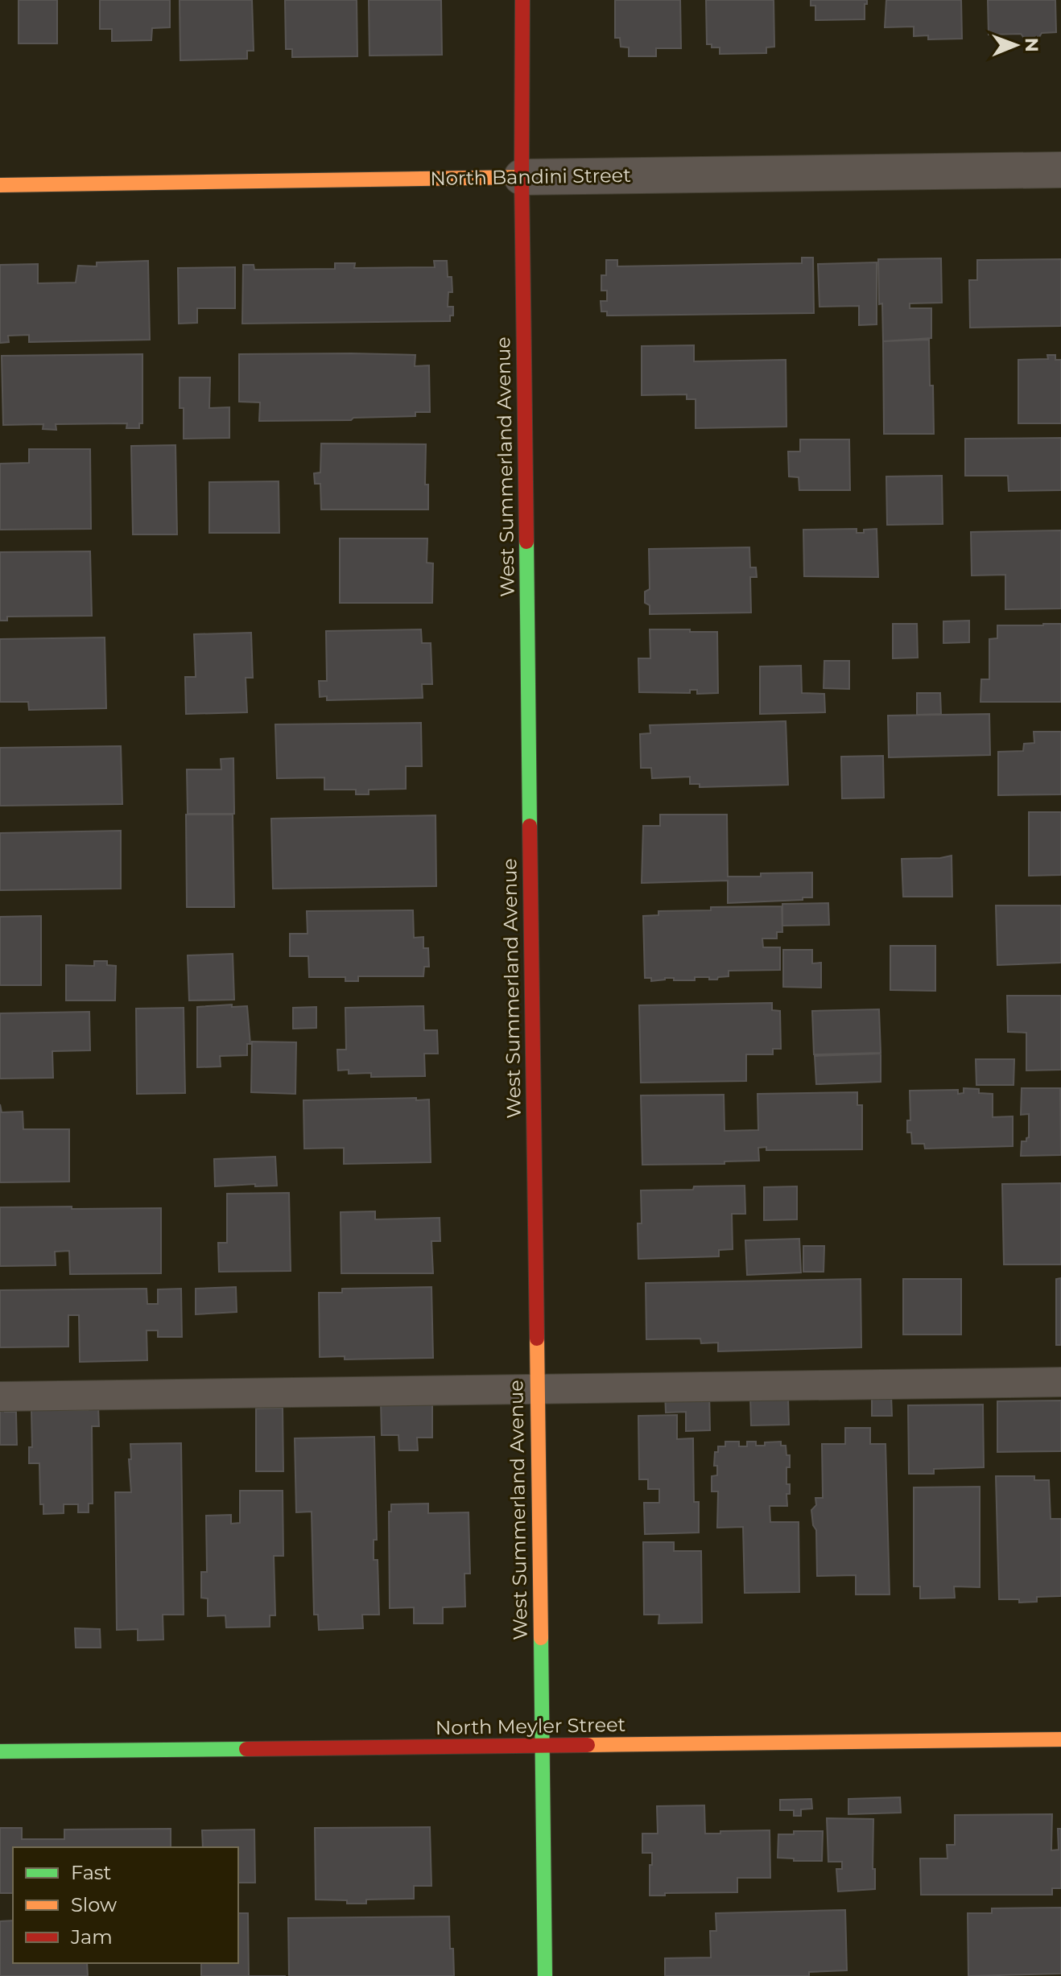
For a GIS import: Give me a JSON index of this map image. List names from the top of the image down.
{
  "streets": {
    "main road": ["North Bandini Street", "West Summerland Avenue", "North Meyler Street"]
  },
  "crossings": [
    ["North Bandini Street", "West Summerland Avenue"],
    ["West Summerland Avenue", "North Meyler Street"]
  ],
  "legend": ["Fast", "Slow", "Jam"],
  "north": "right"
}
